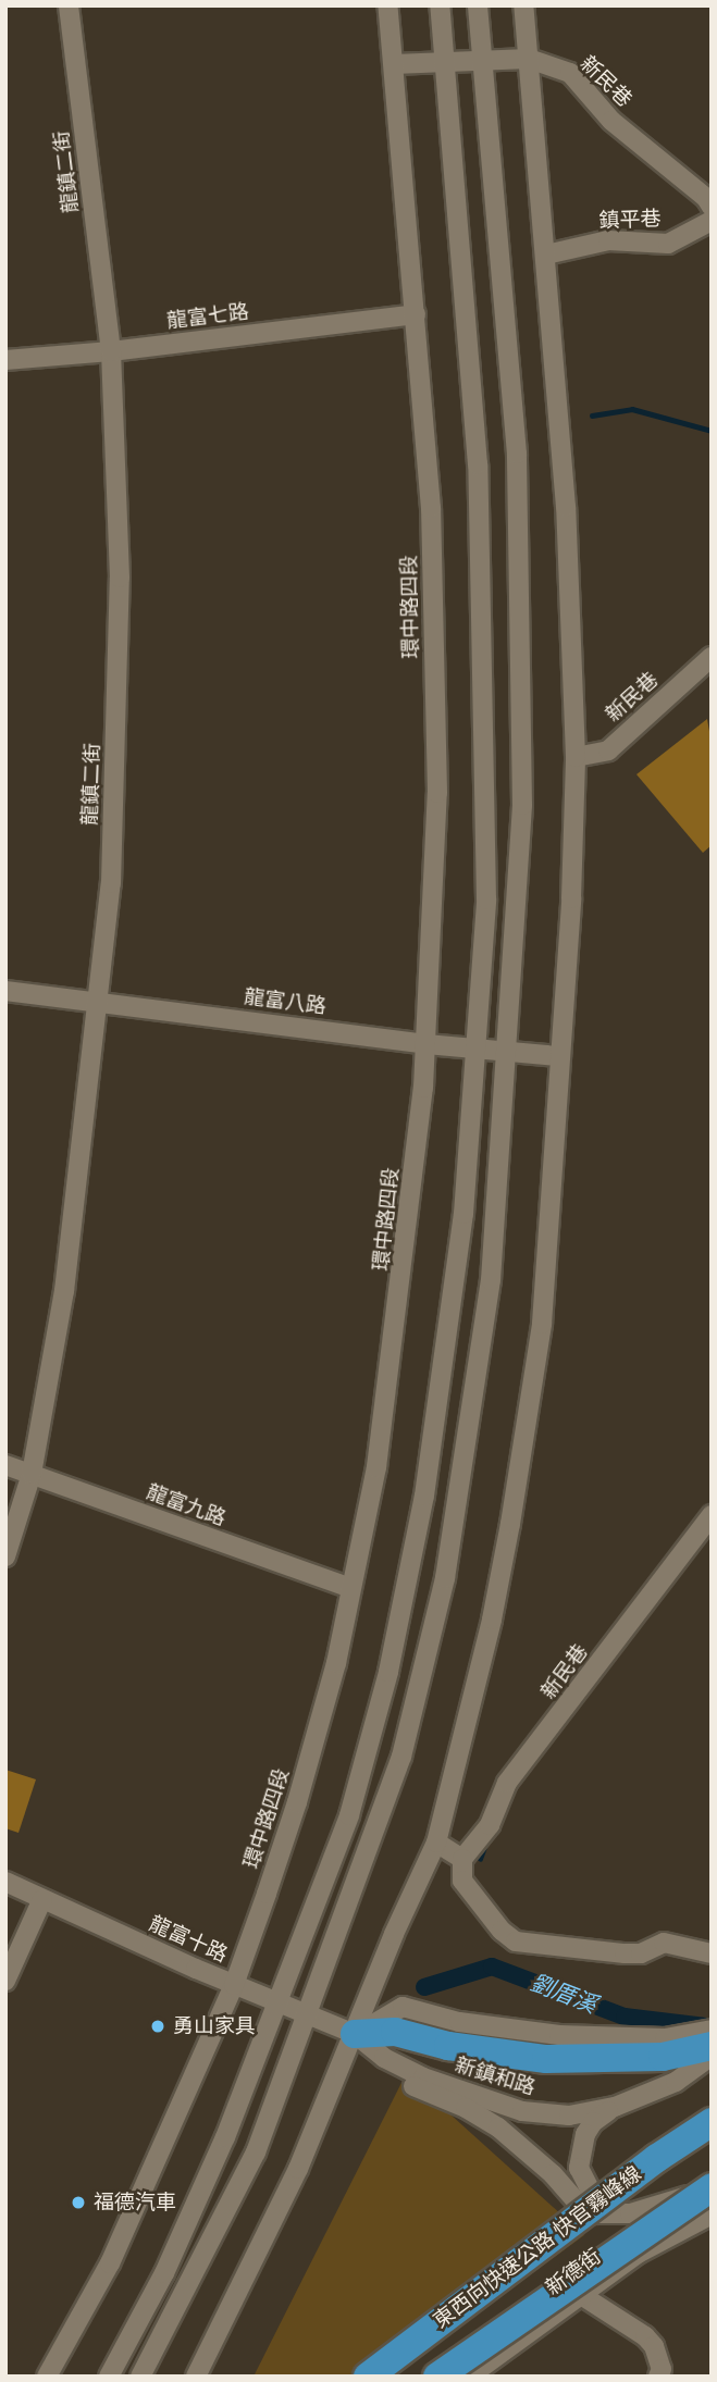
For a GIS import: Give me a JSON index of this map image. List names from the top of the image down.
{
  "streets": {
    "highway": ["東西向快速公路 快官霧峰線"],
    "street": [
      "新民巷",
      "龍鎮二街",
      "鎮平巷",
      "龍富七路",
      "環中路四段",
      "龍富八路",
      "龍富九路",
      "龍富十路",
      "新鎮和路",
      "新德街"
    ]
  },
  "crossings": [
    ["新民巷", "環中路四段"],
    ["龍鎮二街", "龍富七路"],
    ["龍鎮二街", "龍富八路"],
    ["龍鎮二街", "龍富九路"],
    ["龍富七路", "環中路四段"],
    ["環中路四段", "龍富八路"],
    ["環中路四段", "龍富九路"],
    ["環中路四段", "龍富十路"],
    ["龍富十路", "新鎮和路"]
  ],
  "water": ["劉厝溪"],
  "places": ["勇山家具", "福德汽車"]
}
